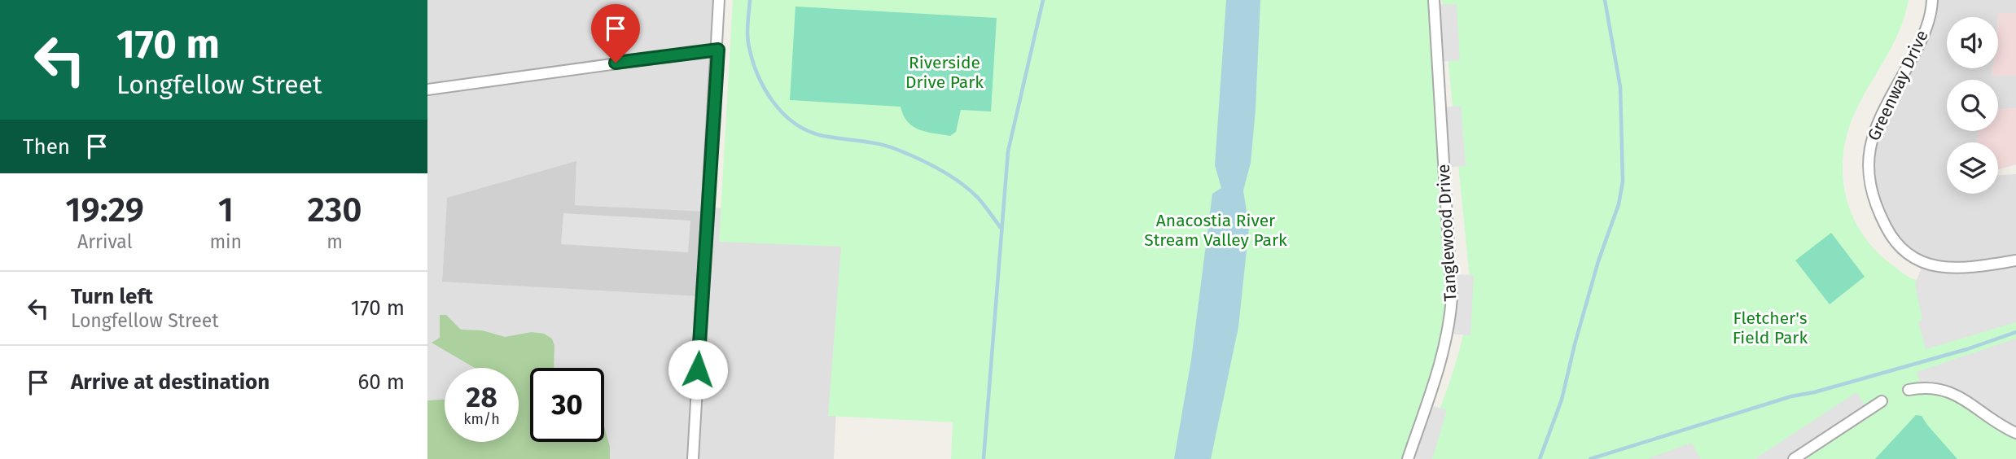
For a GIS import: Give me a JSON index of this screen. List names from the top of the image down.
{
  "streets": {
    "street": ["Greenway Drive", "Tanglewood Drive"]
  },
  "parks": ["Riverside Drive Park", "Anacostia River Stream Valley Park", "Fletcher's Field Park"],
  "page": {
    "turn": ["170 m", "Longfellow Street"],
    "then": "Then",
    "eta": [
      "19:29",
      "Arrival",
      "1",
      "min",
      "230",
      "m"
    ],
    "list": [
      {
        "name": "Turn left",
        "note": "Longfellow Street",
        "value": "170 m"
      },
      {
        "name": "Arrive at destination",
        "value": "60 m"
      }
    ],
    "speed": "28 km/h",
    "limit": "30"
  }
}
